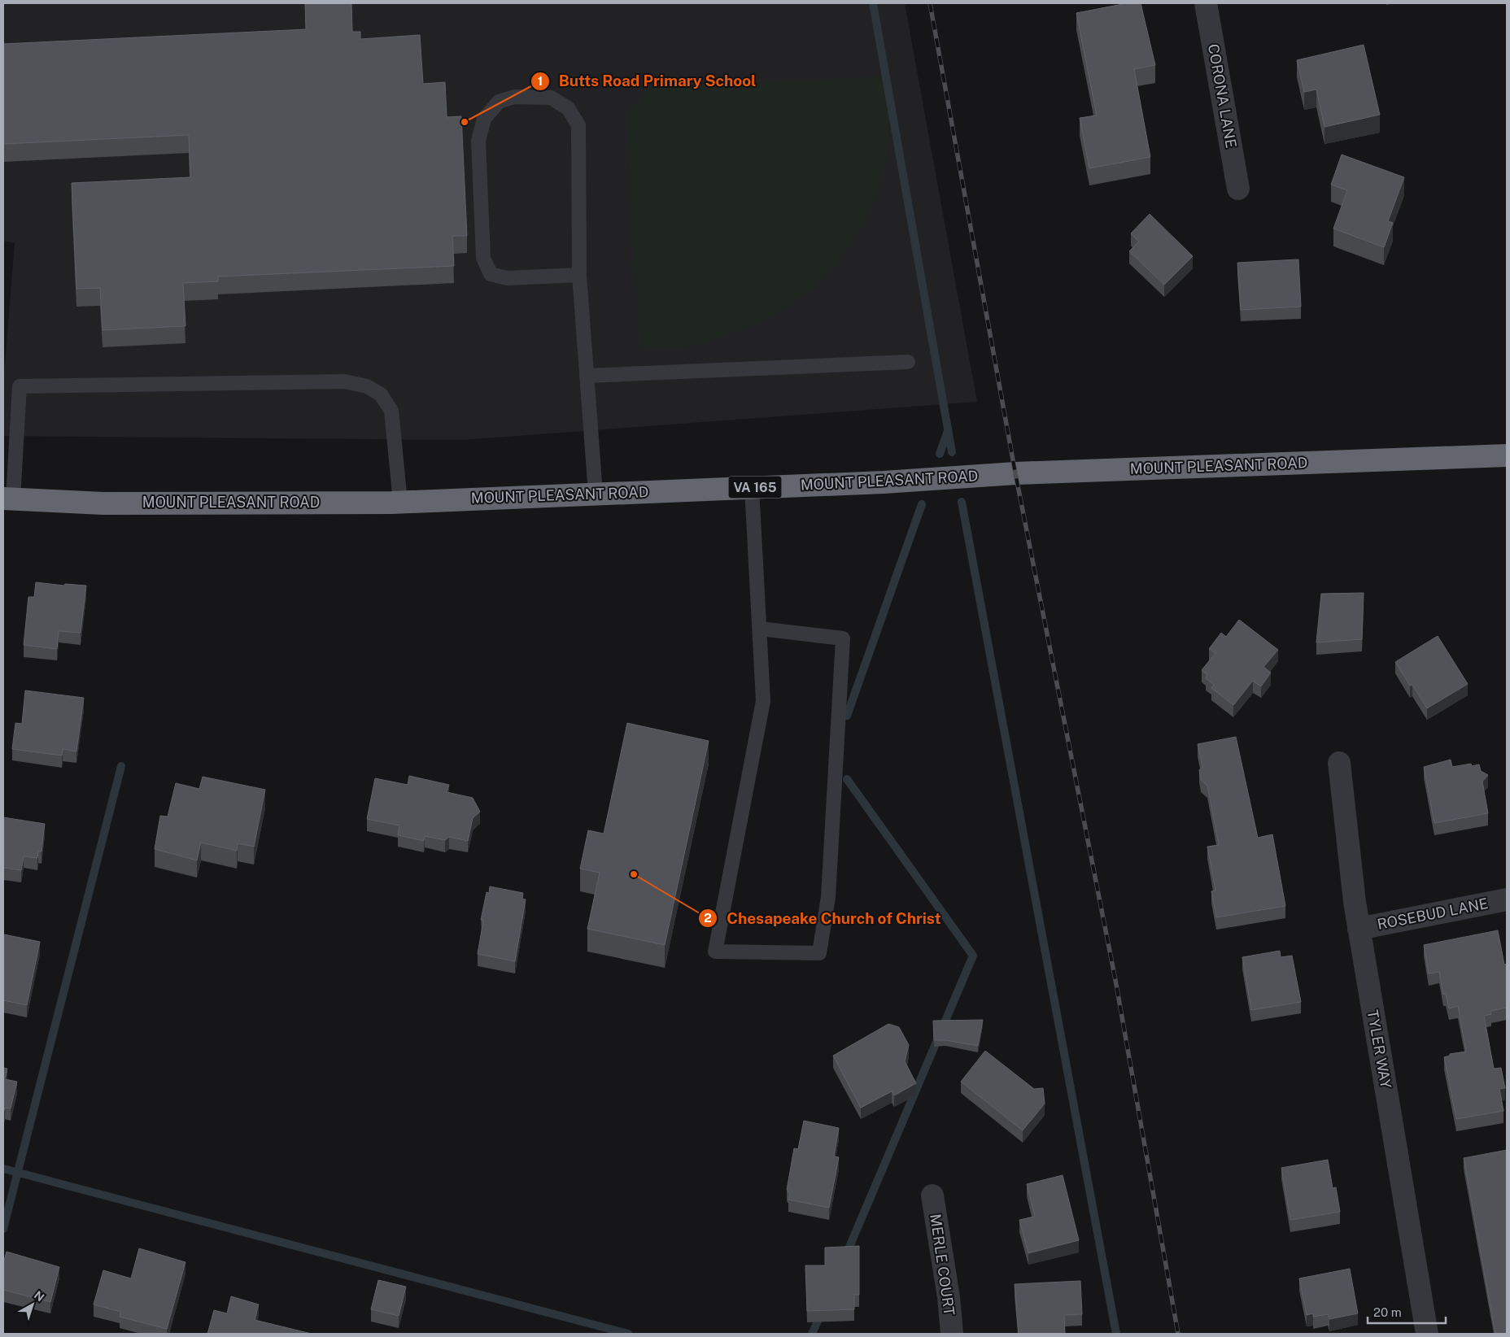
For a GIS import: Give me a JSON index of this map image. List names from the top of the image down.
{
  "streets": {
    "highway": ["MOUNT PLEASANT ROAD", "VA 165"],
    "street": [
      "CORONA LANE",
      "ROSEBUD LANE",
      "TYLER WAY",
      "MERLE COURT"
    ]
  },
  "crossings": [
    ["ROSEBUD LANE", "TYLER WAY"]
  ],
  "places": ["Butts Road Primary School", "Chesapeake Church of Christ"],
  "scale_bar": "20 m",
  "north": "top right"
}
